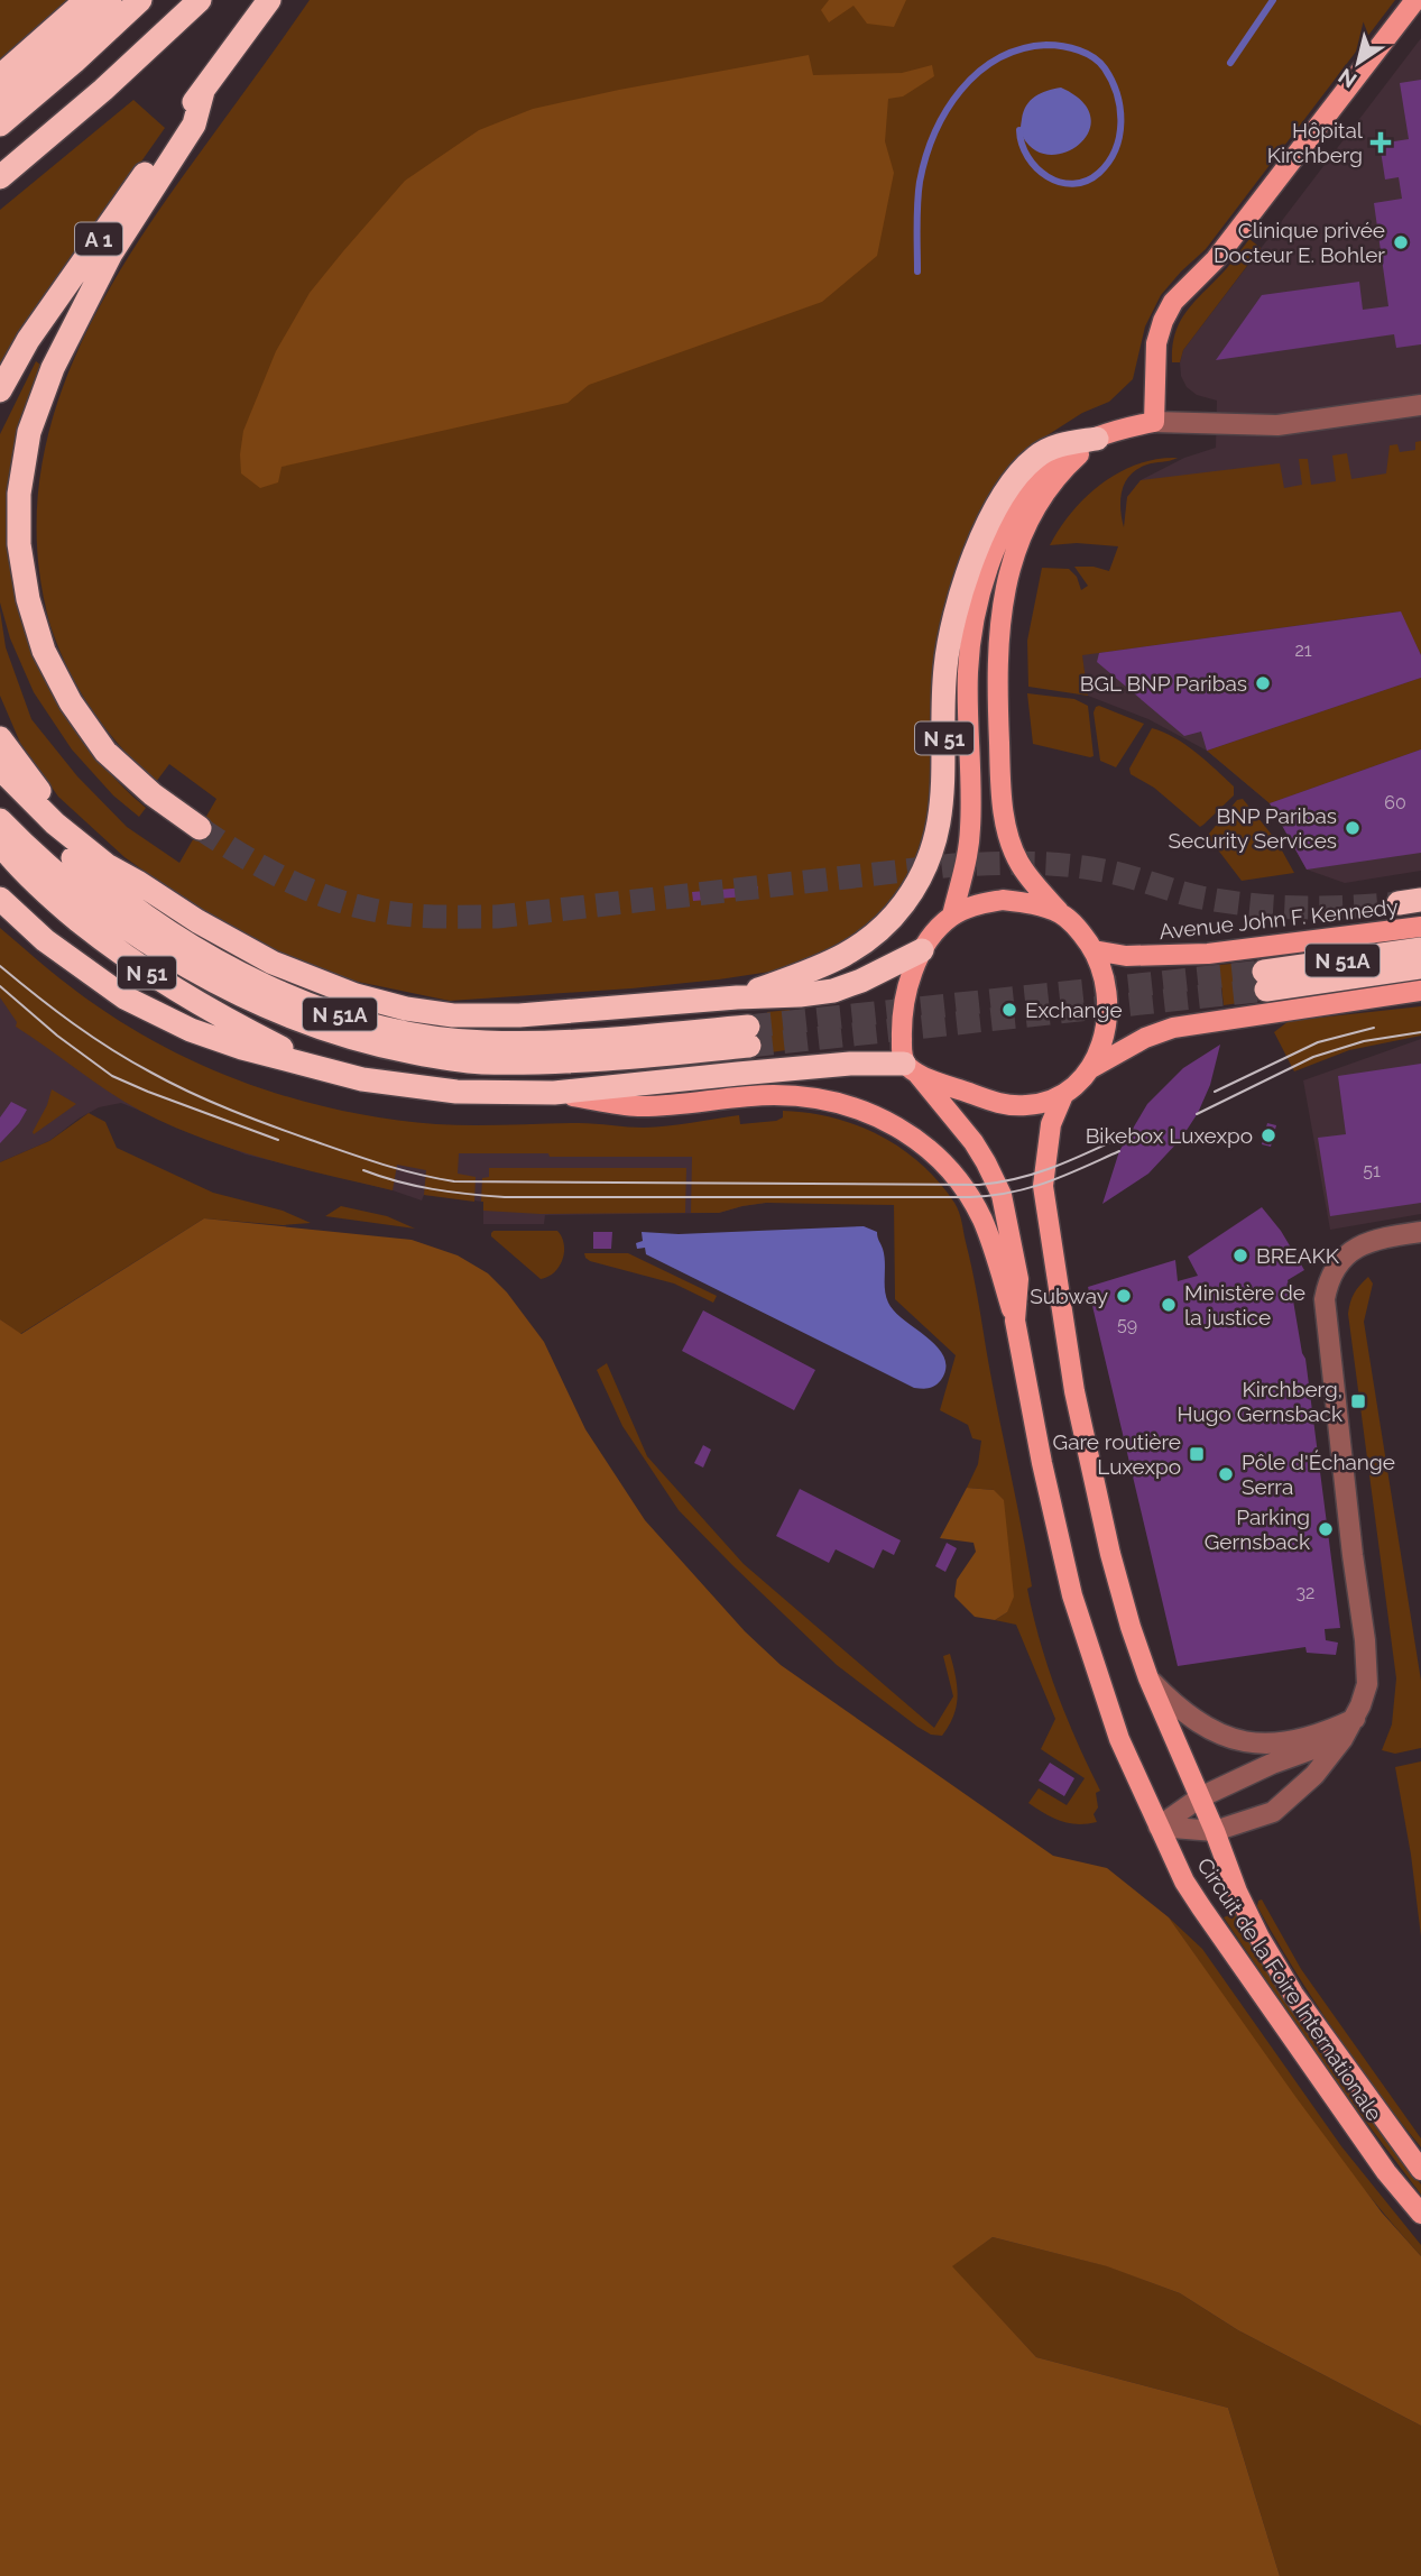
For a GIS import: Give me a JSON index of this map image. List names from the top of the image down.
{
  "streets": {
    "highway": ["A 1", "N 51", "N 51A"],
    "main road": ["Avenue John F. Kennedy", "Circuit de la Foire Internationale"]
  },
  "crossings": [
    ["N 51", "Avenue John F. Kennedy"],
    ["N 51", "Circuit de la Foire Internationale"],
    ["Avenue John F. Kennedy", "Circuit de la Foire Internationale"]
  ],
  "places": {
    "health": ["Hôpital Kirchberg"],
    "other": [
      "Clinique privée Docteur E. Bohler",
      "BGL BNP Paribas",
      "BNP Paribas Security Services",
      "Exchange",
      "Bikebox Luxexpo",
      "BREAKK",
      "Subway",
      "Ministère de la justice",
      "Pôle d'Échange Serra",
      "Parking Gernsback"
    ],
    "transit": ["Kirchberg, Hugo Gernsback", "Gare routière Luxexpo"]
  },
  "house_numbers": [
    "21",
    "60",
    "51",
    "59",
    "32"
  ],
  "north": "bottom left"
}
